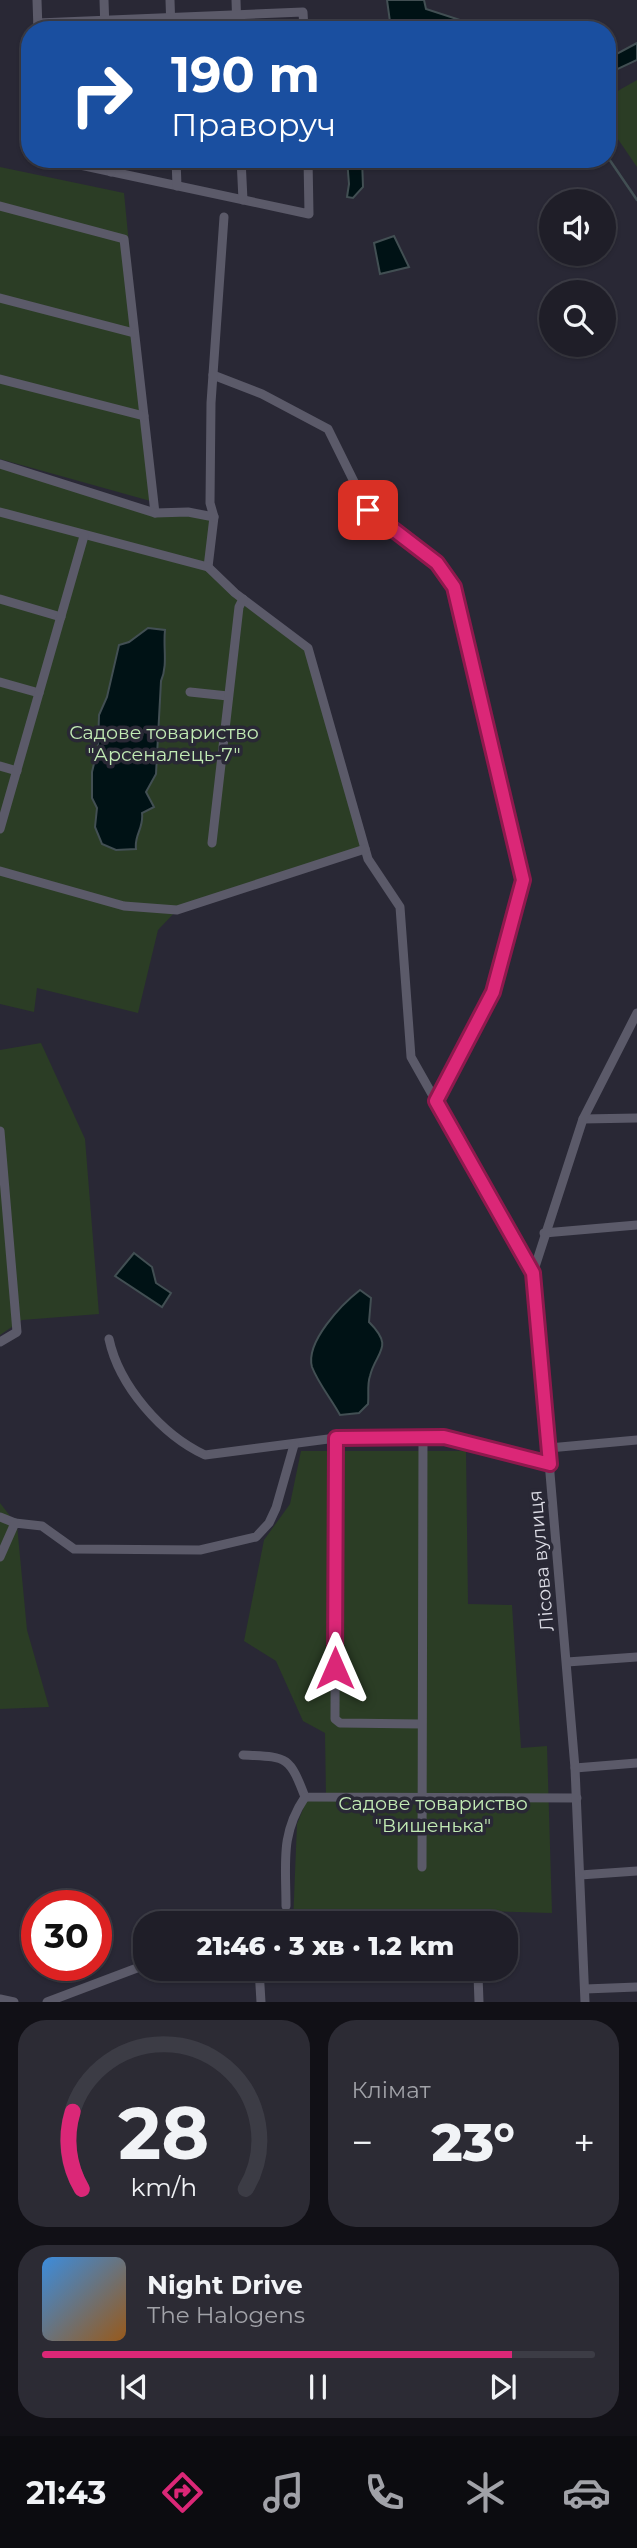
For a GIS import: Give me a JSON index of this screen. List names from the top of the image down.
{
  "streets": {
    "street": ["Лісова вулиця"]
  },
  "parks": ["Садове товариство \"Арсеналець-7\"", "Садове товариство \"Вишенька\""],
  "page": {
    "turn": ["190 m", "Праворуч"],
    "limit": "30",
    "trip": "21:46 · 3 хв · 1.2 km",
    "tile": "Клімат",
    "heat": ["−", "23°", "+"],
    "song": ["Night Drive", "The Halogens"],
    "tabs": "21:43",
    "gauge": ["28", "km/h"]
  }
}
